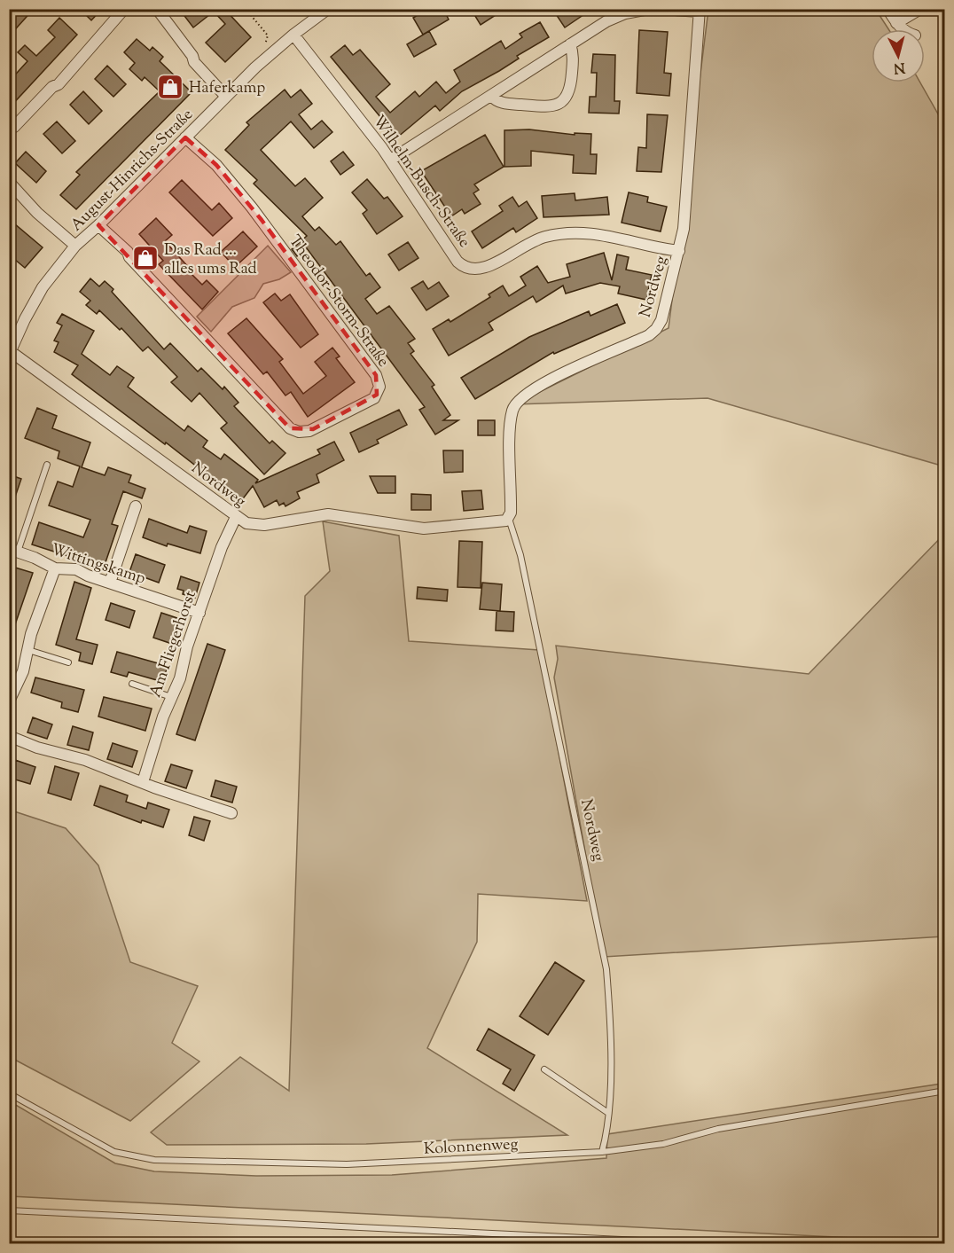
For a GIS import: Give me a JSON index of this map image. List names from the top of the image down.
{
  "streets": {
    "street": [
      "August-Hinrichs-Straße",
      "Wilhelm-Busch-Straße",
      "Nordweg",
      "Theodor-Storm-Straße",
      "Wittingskamp",
      "Am Fliegerhorst"
    ],
    "lane": ["Kolonnenweg"]
  },
  "crossings": [
    ["August-Hinrichs-Straße", "Wilhelm-Busch-Straße"],
    ["August-Hinrichs-Straße", "Nordweg"],
    ["August-Hinrichs-Straße", "Theodor-Storm-Straße"],
    ["Wilhelm-Busch-Straße", "Nordweg"],
    ["Nordweg", "Am Fliegerhorst"],
    ["Nordweg", "Kolonnenweg"],
    ["Wittingskamp", "Am Fliegerhorst"]
  ],
  "places": {
    "shop": ["Haferkamp", "Das Rad ... alles ums Rad"]
  },
  "north": "bottom"
}
